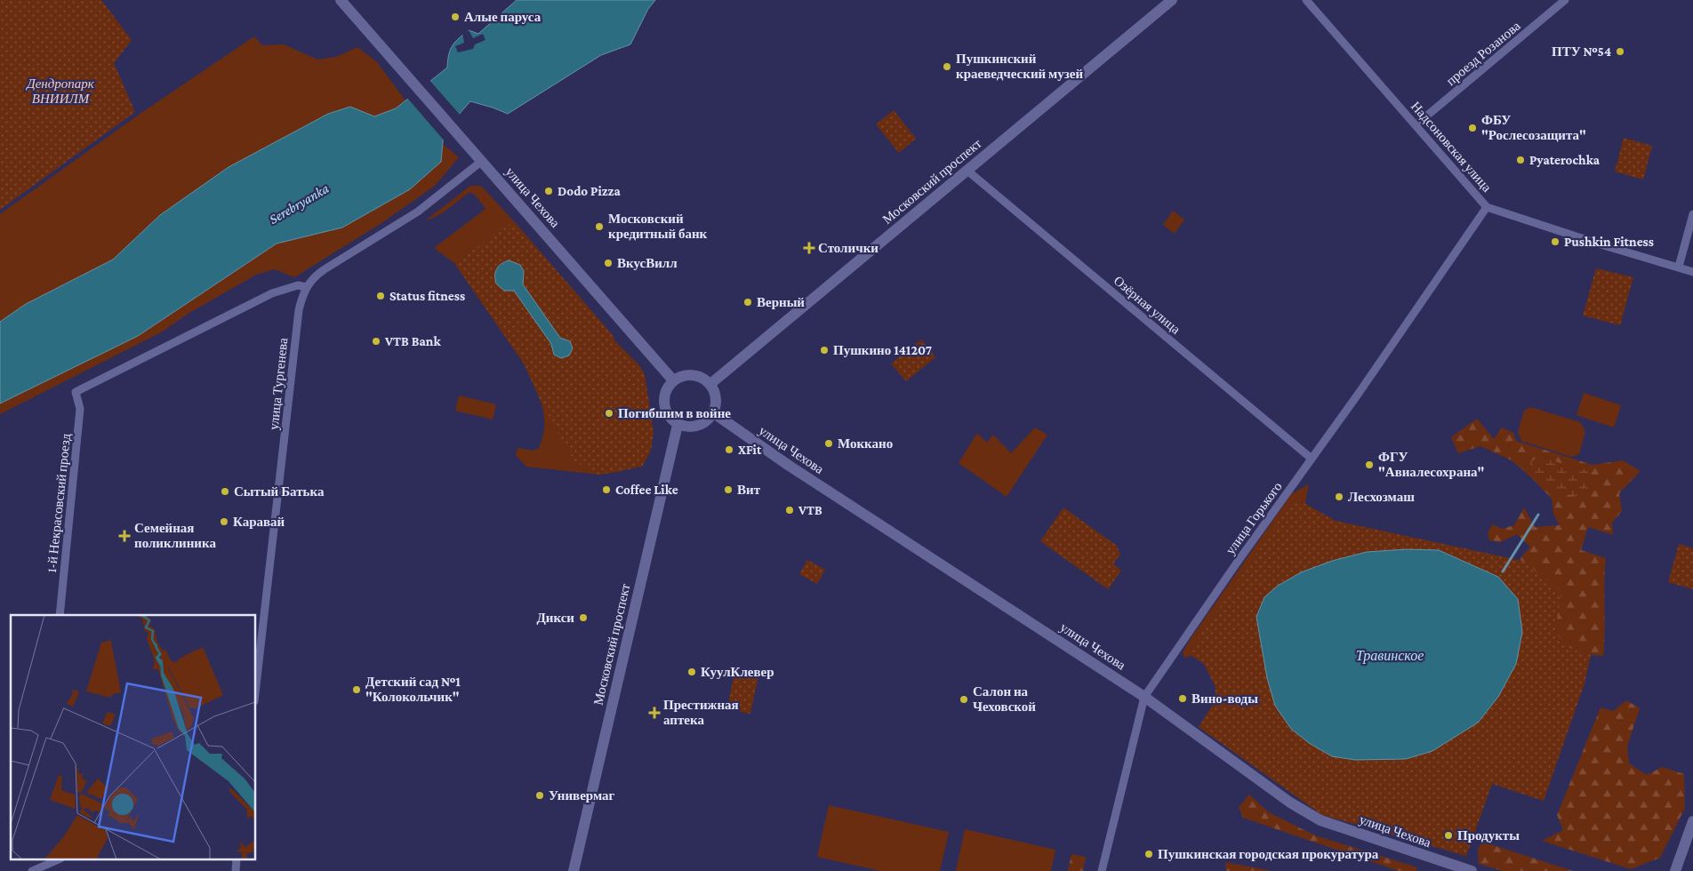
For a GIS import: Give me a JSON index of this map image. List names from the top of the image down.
{
  "streets": {
    "main road": ["Московский проспект", "улица Чехова"],
    "street": [
      "проезд Розанова",
      "Надсоновская улица",
      "Озёрная улица",
      "улица Тургенева",
      "1-й Некрасовский проезд",
      "улица Горького"
    ]
  },
  "crossings": [
    ["проезд Розанова", "Надсоновская улица"],
    ["Надсоновская улица", "улица Горького"],
    ["Московский проспект", "улица Чехова"],
    ["Московский проспект", "Озёрная улица"],
    ["улица Чехова", "улица Тургенева"],
    ["улица Чехова", "улица Горького"],
    ["Озёрная улица", "улица Горького"],
    ["улица Тургенева", "1-й Некрасовский проезд"]
  ],
  "water": ["Serebryanka", "Травинское"],
  "parks": ["Дендропарк ВНИИЛМ"],
  "places": {
    "other": [
      "Алые паруса",
      "ПТУ №54",
      "Пушкинский краеведческий музей",
      "ФБУ \"Рослесозащита\"",
      "Pyaterochka",
      "Dodo Pizza",
      "Московский кредитный банк",
      "Pushkin Fitness",
      "ВкусВилл",
      "Status fitness",
      "Верный",
      "VTB Bank",
      "Пушкино 141207",
      "Погибшим в войне",
      "Моккано",
      "XFit",
      "ФГУ \"Авиалесохрана\"",
      "Coffee Like",
      "Вит",
      "Сытый Батька",
      "Лесхозмаш",
      "VTB",
      "Каравай",
      "Дикси",
      "КуулКлевер",
      "Детский сад №1 \"Колокольчик\"",
      "Вино-воды",
      "Салон на Чеховской",
      "Универмаг",
      "Продукты",
      "Пушкинская городская прокуратура"
    ],
    "health": ["Столички", "Семейная поликлиника", "Престижная аптека"]
  }
}
